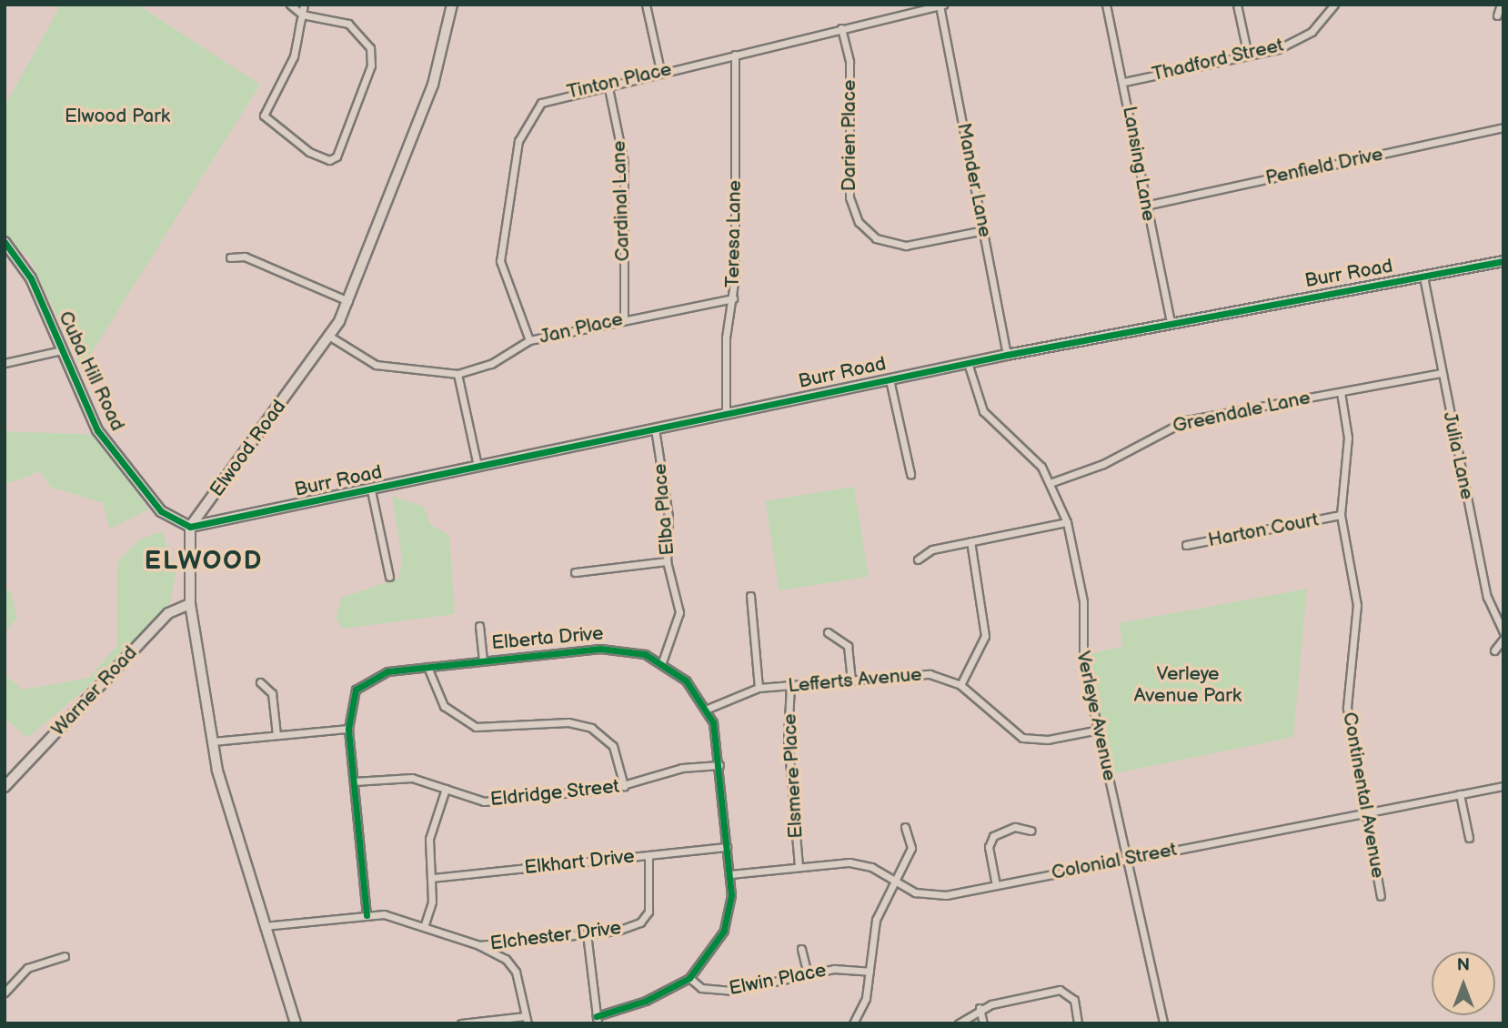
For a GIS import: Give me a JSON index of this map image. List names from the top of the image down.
{
  "streets": {
    "street": [
      "Thadford Street",
      "Tinton Place",
      "Darien Place",
      "Lansing Lane",
      "Penfield Drive",
      "Mander Lane",
      "Cardinal Lane",
      "Teresa Lane",
      "Burr Road",
      "Jan Place",
      "Cuba Hill Road",
      "Greendale Lane",
      "Elwood Road",
      "Julia Lane",
      "Elba Place",
      "Harton Court",
      "Elberta Drive",
      "Lefferts Avenue",
      "Warner Road",
      "Verleye Avenue",
      "Elsmere Place",
      "Eldridge Street",
      "Continental Avenue",
      "Colonial Street",
      "Elkhart Drive",
      "Elchester Drive",
      "Elwin Place"
    ]
  },
  "crossings": [
    ["Thadford Street", "Lansing Lane"],
    ["Tinton Place", "Darien Place"],
    ["Tinton Place", "Mander Lane"],
    ["Tinton Place", "Cardinal Lane"],
    ["Tinton Place", "Teresa Lane"],
    ["Tinton Place", "Jan Place"],
    ["Darien Place", "Mander Lane"],
    ["Lansing Lane", "Penfield Drive"],
    ["Lansing Lane", "Burr Road"],
    ["Mander Lane", "Burr Road"],
    ["Cardinal Lane", "Jan Place"],
    ["Teresa Lane", "Burr Road"],
    ["Teresa Lane", "Jan Place"],
    ["Burr Road", "Cuba Hill Road"],
    ["Burr Road", "Elwood Road"],
    ["Burr Road", "Julia Lane"],
    ["Burr Road", "Elba Place"],
    ["Burr Road", "Verleye Avenue"],
    ["Jan Place", "Elwood Road"],
    ["Cuba Hill Road", "Elwood Road"],
    ["Greendale Lane", "Julia Lane"],
    ["Greendale Lane", "Verleye Avenue"],
    ["Greendale Lane", "Continental Avenue"],
    ["Elba Place", "Elberta Drive"],
    ["Harton Court", "Continental Avenue"],
    ["Elberta Drive", "Lefferts Avenue"],
    ["Elberta Drive", "Eldridge Street"],
    ["Elberta Drive", "Elchester Drive"],
    ["Lefferts Avenue", "Verleye Avenue"],
    ["Lefferts Avenue", "Elsmere Place"],
    ["Verleye Avenue", "Colonial Street"],
    ["Elsmere Place", "Colonial Street"],
    ["Continental Avenue", "Colonial Street"],
    ["Elkhart Drive", "Elchester Drive"]
  ],
  "districts": ["ELWOOD"],
  "parks": ["Elwood Park", "Verleye Avenue Park"],
  "north": "top"
}
